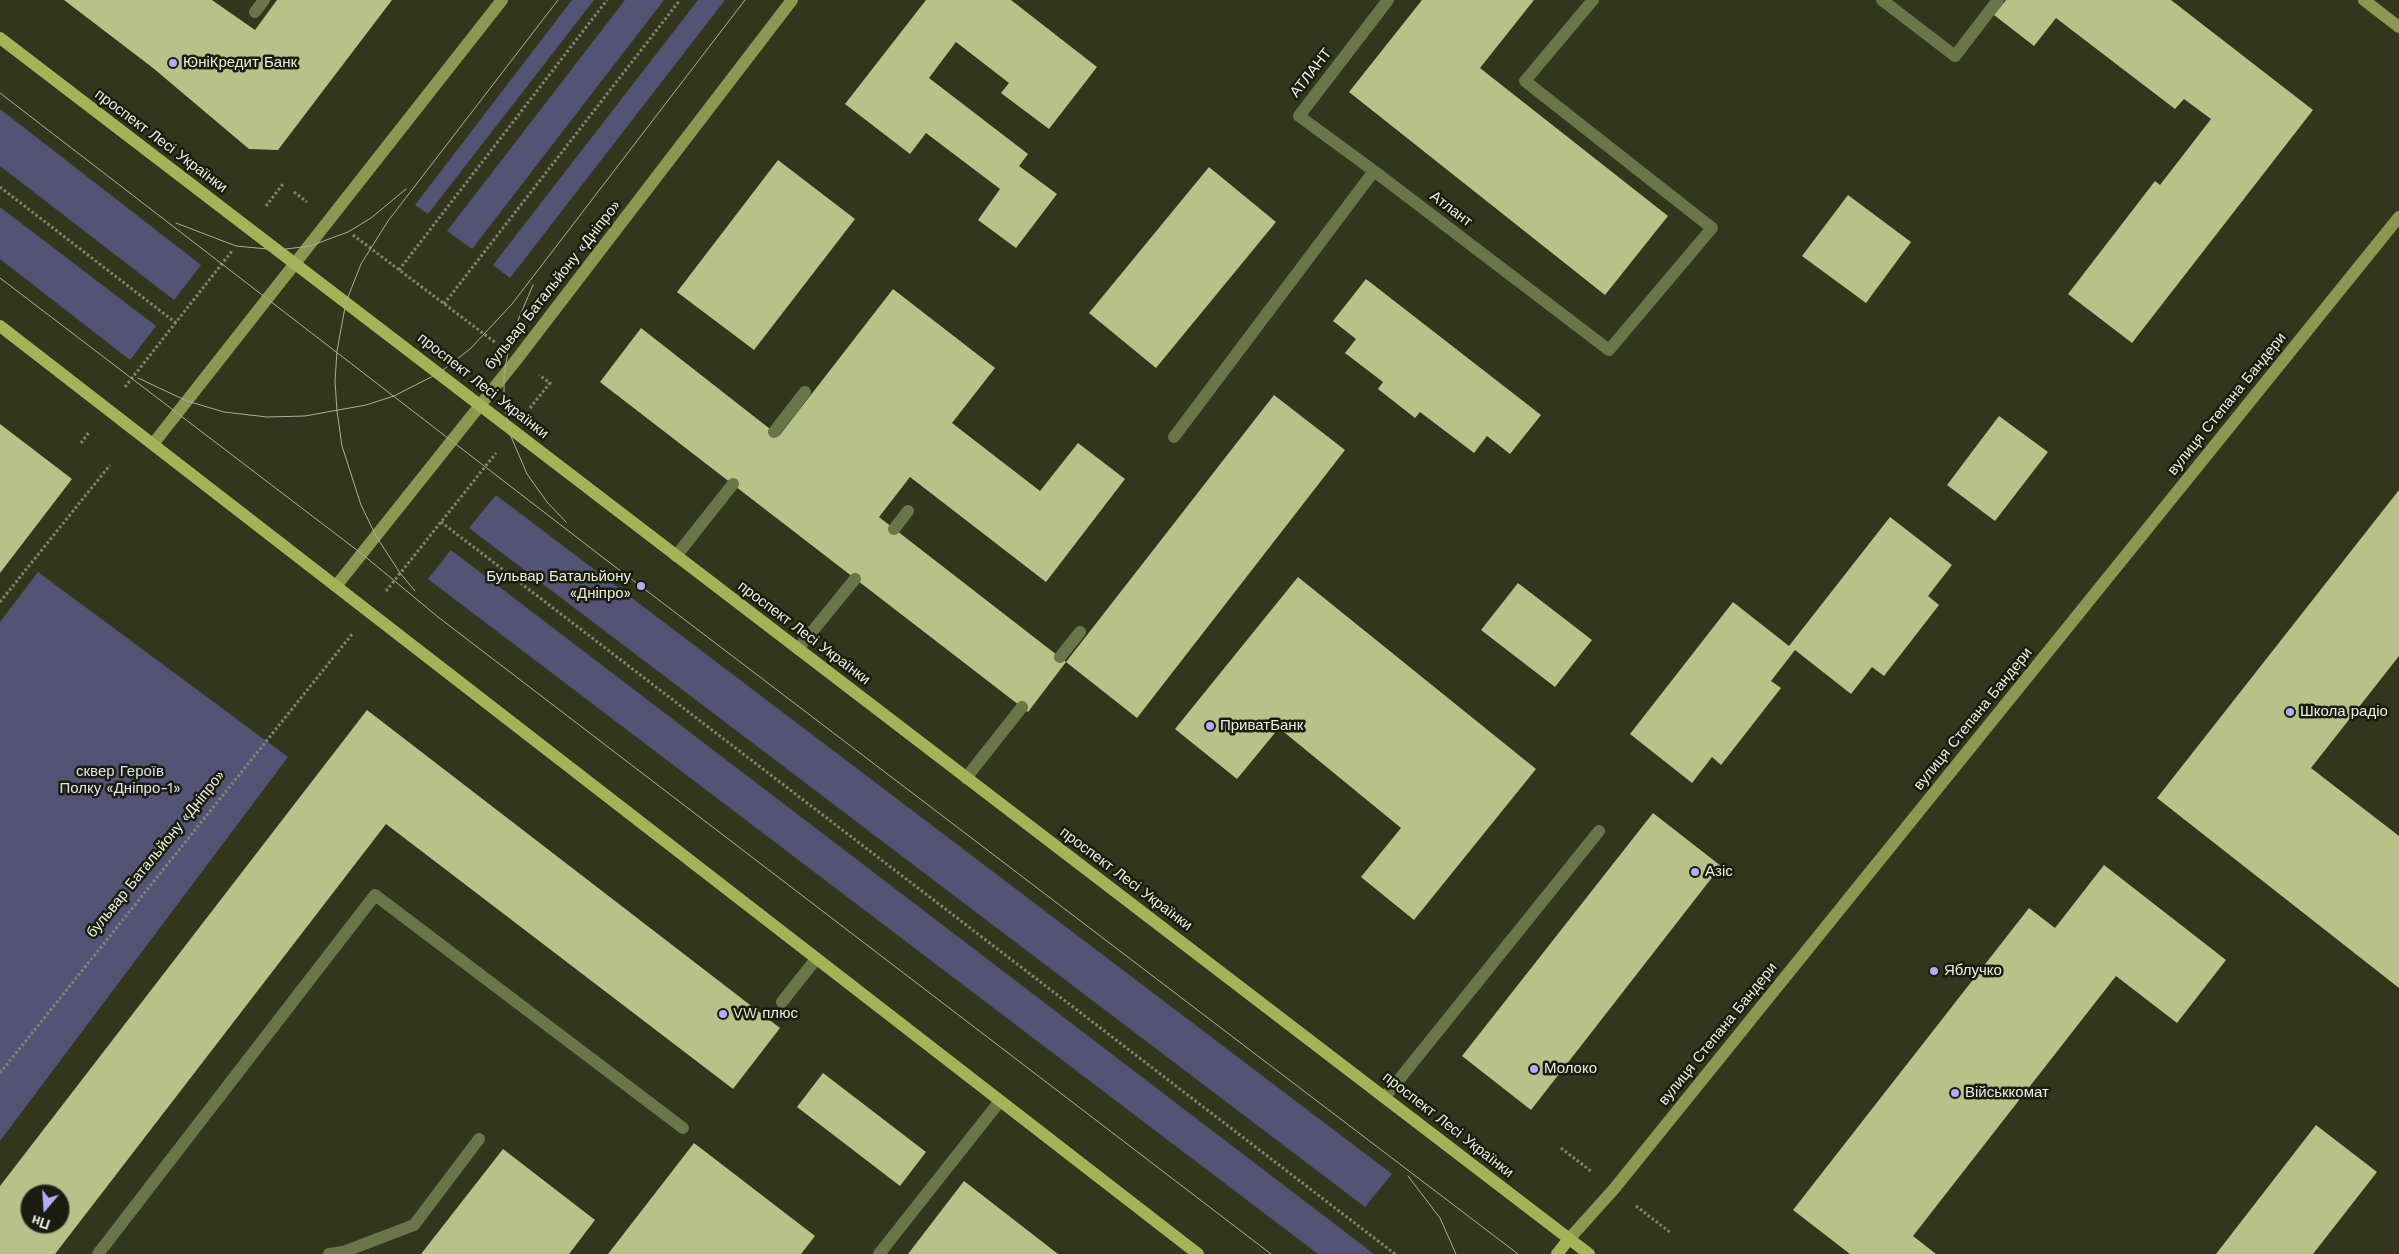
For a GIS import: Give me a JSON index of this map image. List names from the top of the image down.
{
  "streets": {
    "main road": ["проспект Лесі Українки", "вулиця Степана Бандери"],
    "street": ["АТЛАНТ", "Атлант", "бульвар Батальйону «Дніпро»"]
  },
  "crossings": [
    ["АТЛАНТ", "Атлант"],
    ["проспект Лесі Українки", "бульвар Батальйону «Дніпро»"],
    ["проспект Лесі Українки", "вулиця Степана Бандери"]
  ],
  "parks": ["сквер Героїв Полку «Дніпро-1»"],
  "places": [
    "ЮніКредит Банк",
    "Бульвар Батальйону «Дніпро»",
    "Школа радіо",
    "ПриватБанк",
    "Азіс",
    "Яблучко",
    "VW плюс",
    "Молоко",
    "Військкомат"
  ],
  "north": "bottom"
}
